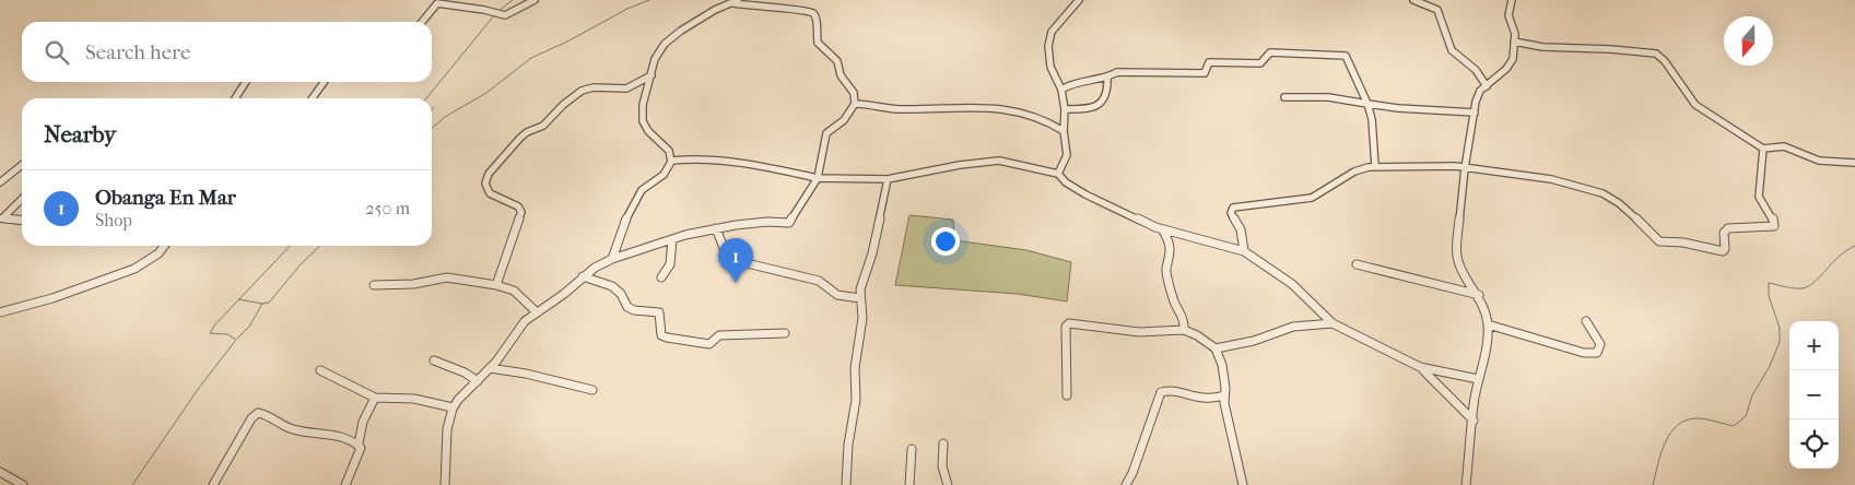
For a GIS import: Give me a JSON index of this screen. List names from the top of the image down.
{
  "north": "bottom",
  "page": {
    "search": "Search here",
    "heading": "Nearby",
    "list": [
      {
        "mark": "1",
        "name": "Obanga En Mar",
        "note": "Shop",
        "value": "250 m"
      }
    ],
    "pins": "1",
    "map_buttons": ["+", "−"]
  }
}
